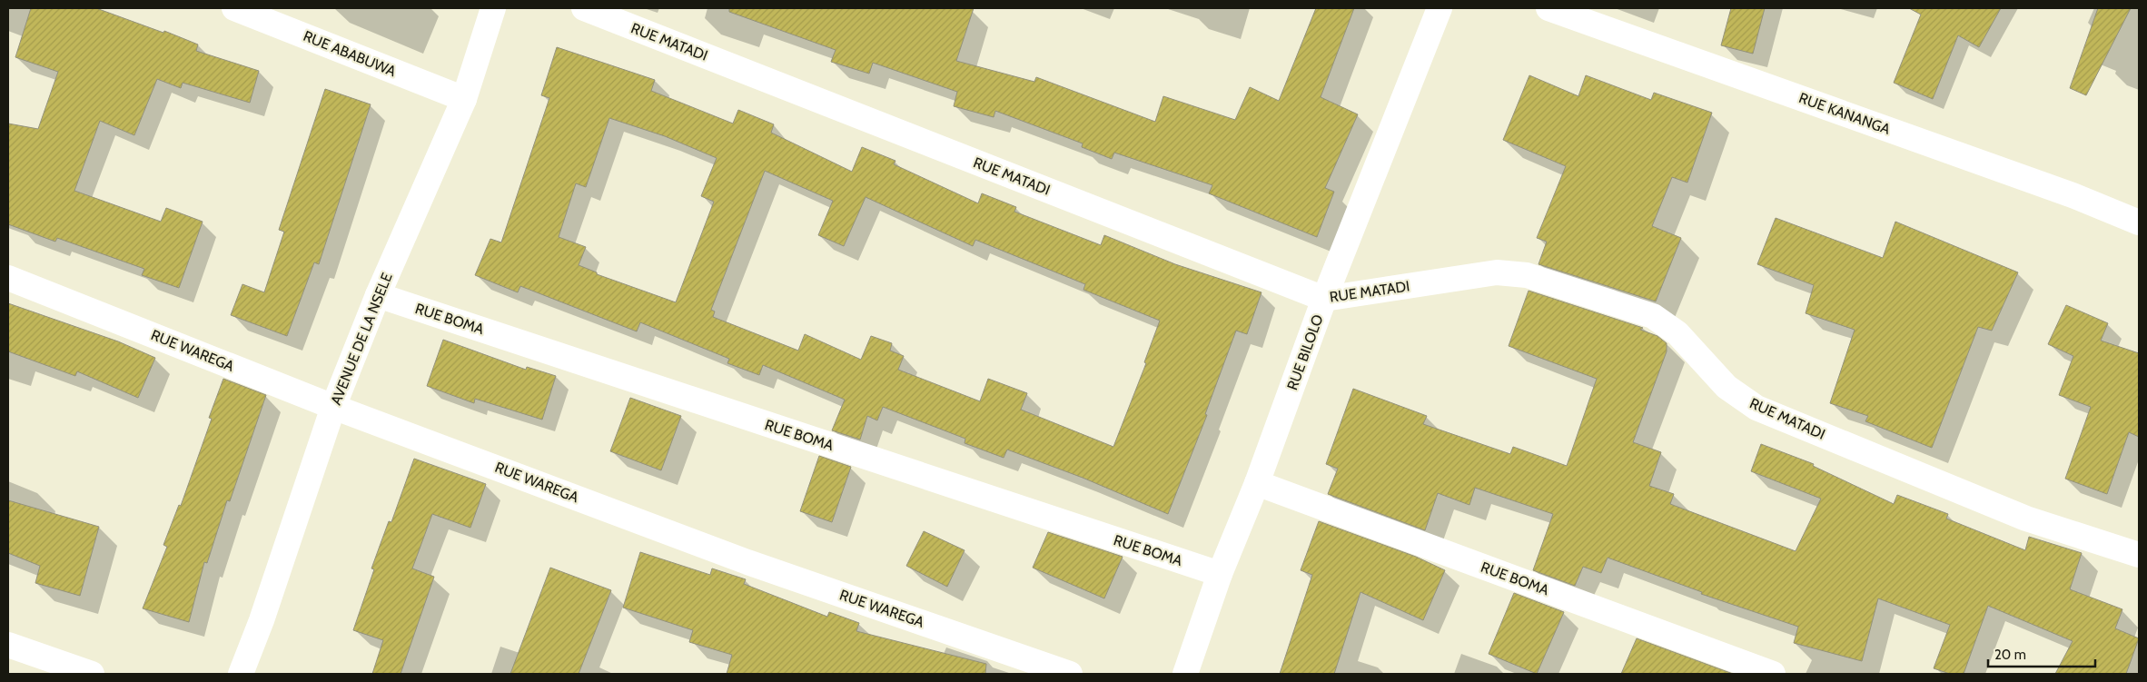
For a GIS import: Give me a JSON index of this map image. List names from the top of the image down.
{
  "streets": {
    "street": [
      "RUE MATADI",
      "RUE ABABUWA",
      "RUE KANANGA",
      "RUE BOMA",
      "AVENUE DE LA NSELE",
      "RUE WAREGA",
      "RUE BILOLO"
    ]
  },
  "crossings": [
    ["RUE MATADI", "RUE BILOLO"],
    ["RUE ABABUWA", "AVENUE DE LA NSELE"],
    ["RUE BOMA", "AVENUE DE LA NSELE"],
    ["RUE BOMA", "RUE BILOLO"],
    ["AVENUE DE LA NSELE", "RUE WAREGA"]
  ],
  "scale_bar": "20 m"
}
